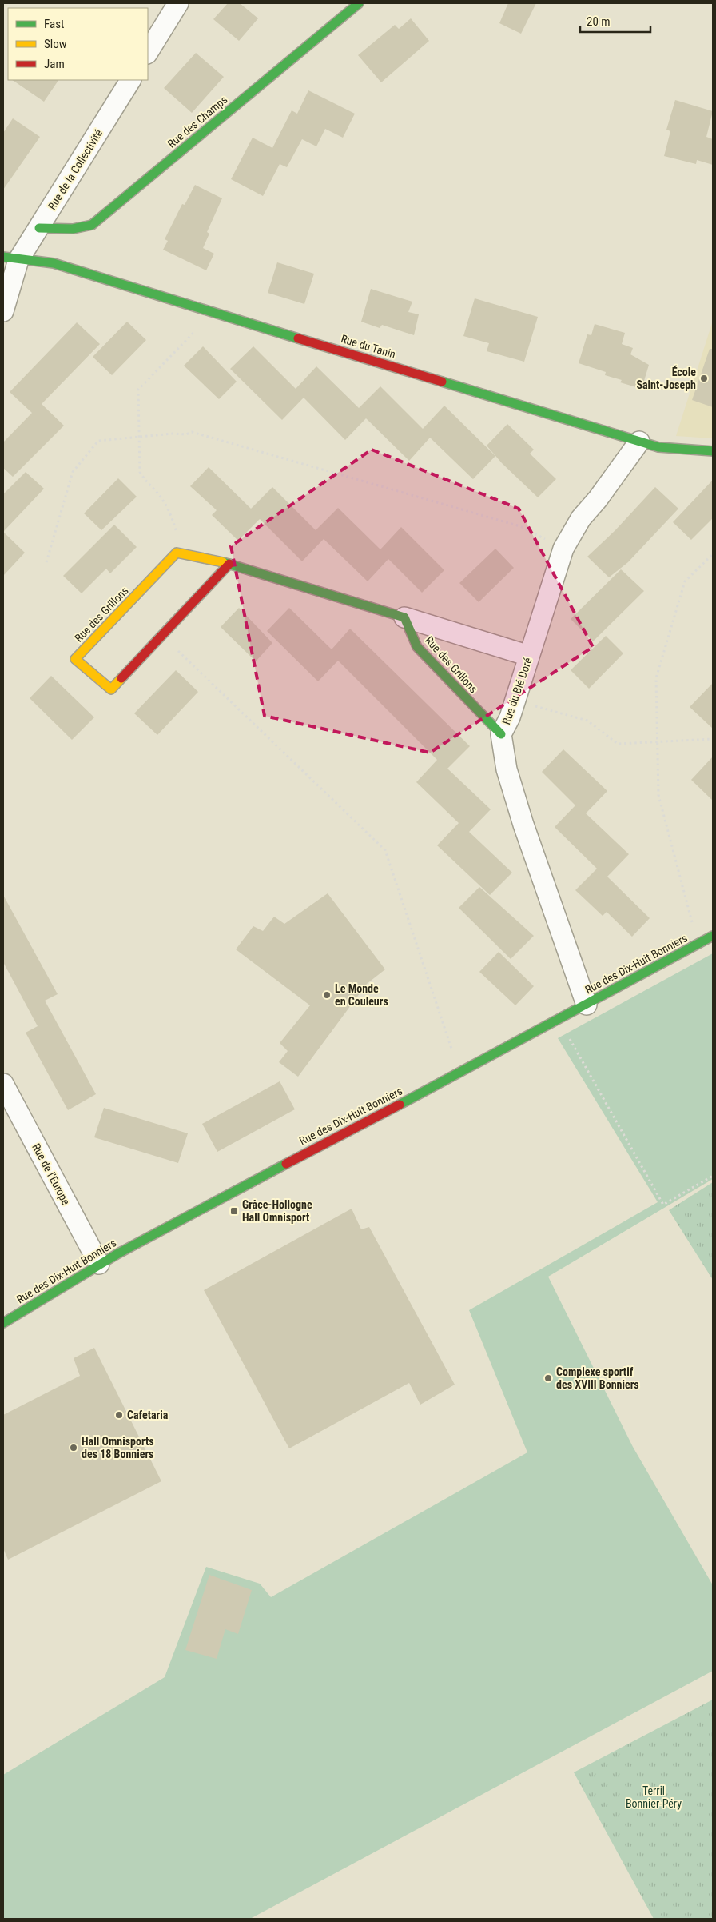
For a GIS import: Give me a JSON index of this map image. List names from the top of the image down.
{
  "streets": {
    "street": [
      "Rue des Champs",
      "Rue de la Collectivité",
      "Rue du Tanin",
      "Rue des Grillons",
      "Rue du Blé Doré",
      "Rue des Dix-Huit Bonniers",
      "Rue de l'Europe"
    ]
  },
  "crossings": [
    ["Rue des Champs", "Rue de la Collectivité"],
    ["Rue de la Collectivité", "Rue du Tanin"],
    ["Rue du Tanin", "Rue du Blé Doré"],
    ["Rue des Grillons", "Rue du Blé Doré"],
    ["Rue du Blé Doré", "Rue des Dix-Huit Bonniers"],
    ["Rue des Dix-Huit Bonniers", "Rue de l'Europe"]
  ],
  "parks": ["Terril Bonnier-Péry"],
  "places": {
    "other": [
      "École Saint-Joseph",
      "Le Monde en Couleurs",
      "Complexe sportif des XVIII Bonniers",
      "Cafetaria",
      "Hall Omnisports des 18 Bonniers"
    ],
    "transit": ["Grâce-Hollogne Hall Omnisport"]
  },
  "legend": ["Fast", "Slow", "Jam"],
  "scale_bar": "20 m"
}
